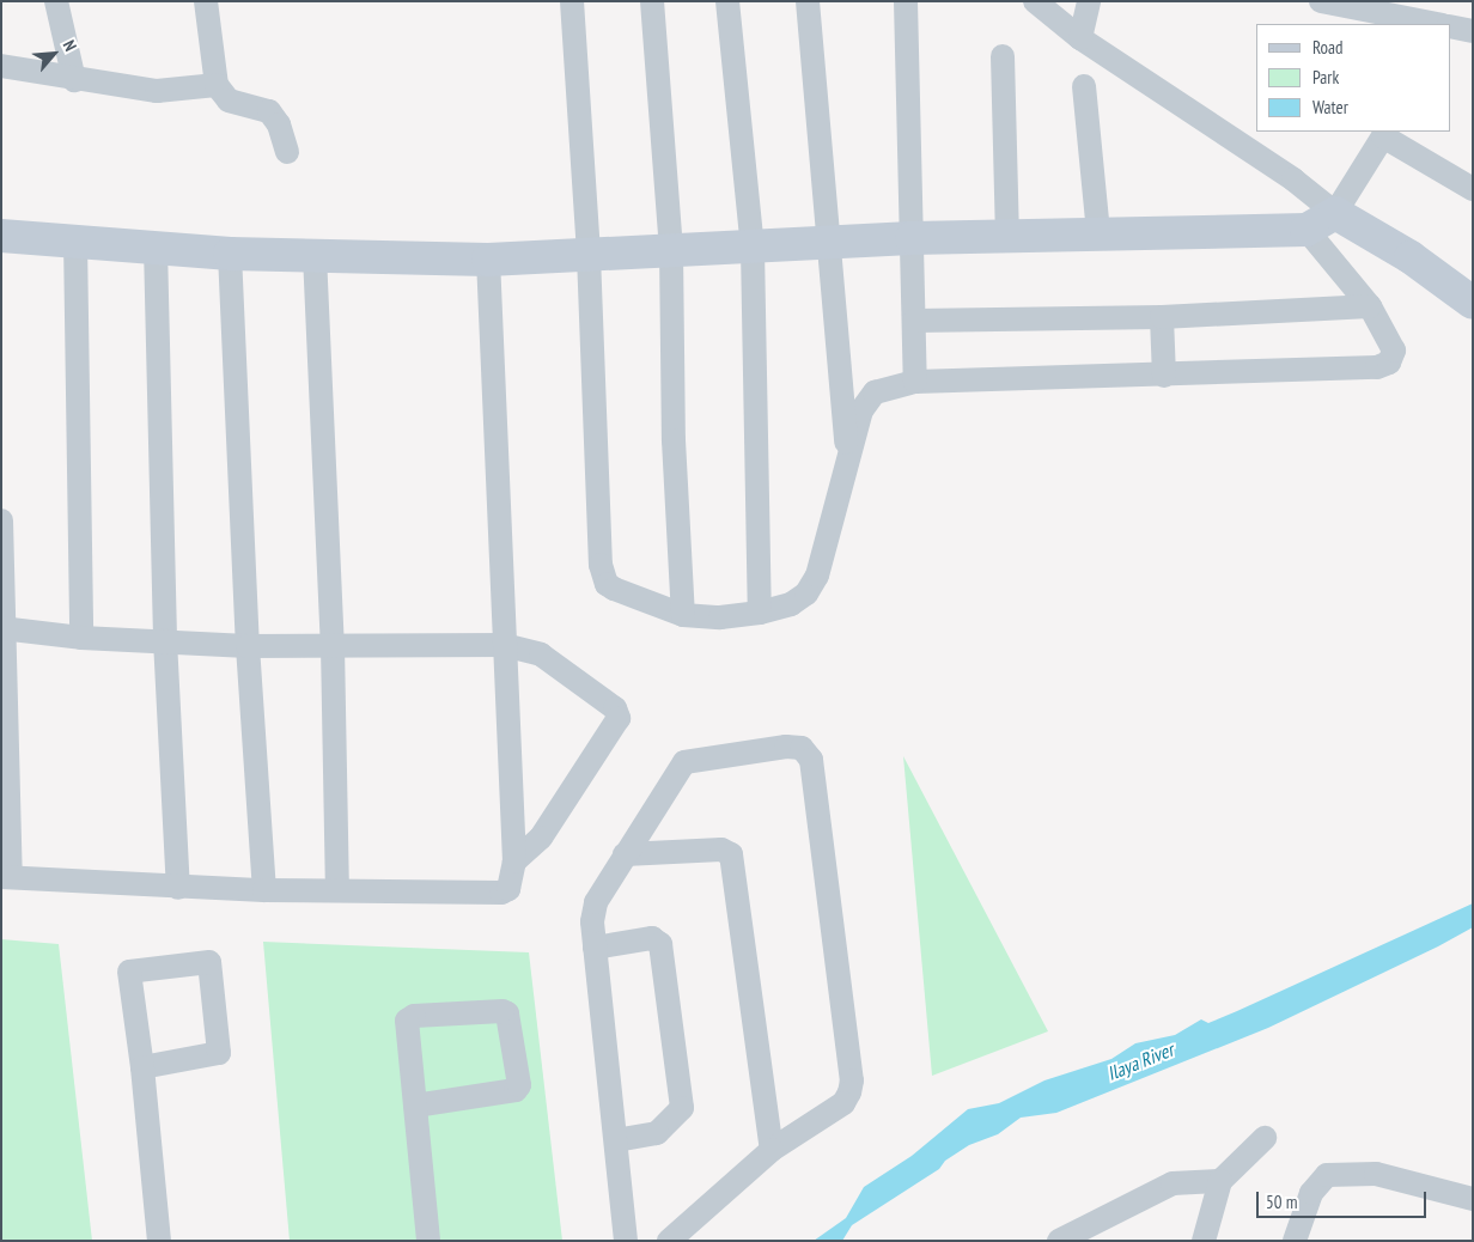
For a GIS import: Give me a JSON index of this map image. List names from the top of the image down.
{
  "water": ["Ilaya River"],
  "legend": ["Road", "Park", "Water"],
  "scale_bar": "50 m",
  "north": "top right"
}
